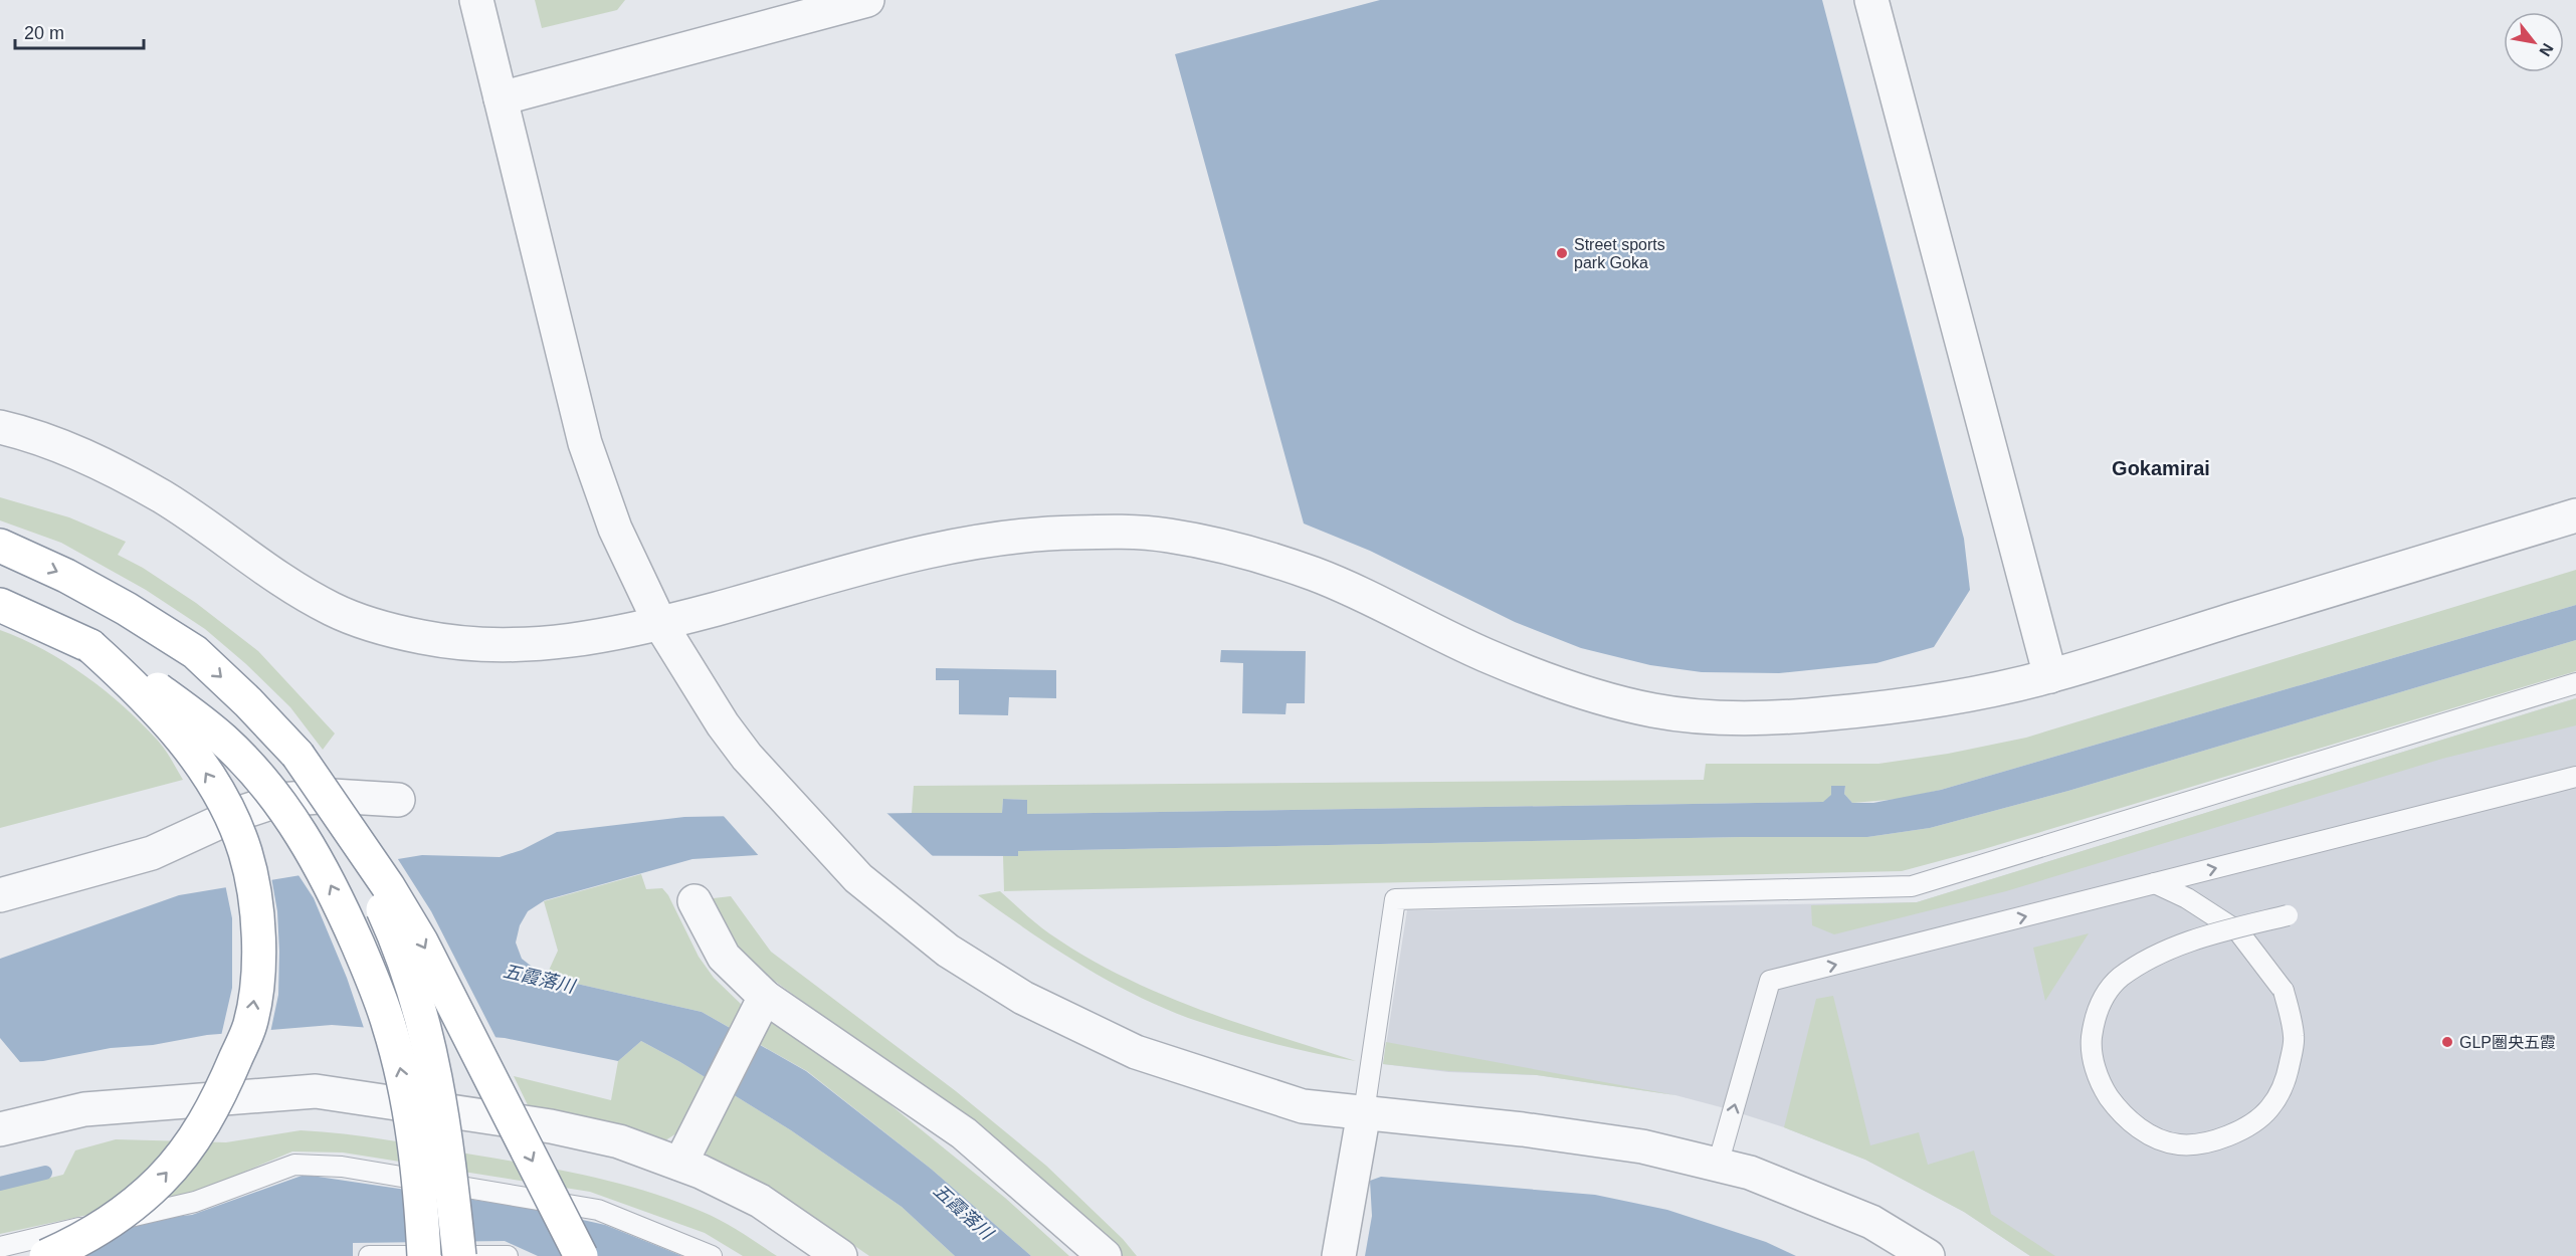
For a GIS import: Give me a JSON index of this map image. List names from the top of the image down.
{
  "districts": ["Gokamirai"],
  "water": ["五霞落川"],
  "places": ["Street sports park Goka", "GLP圏央五霞"],
  "scale_bar": "20 m",
  "north": "bottom right"
}
